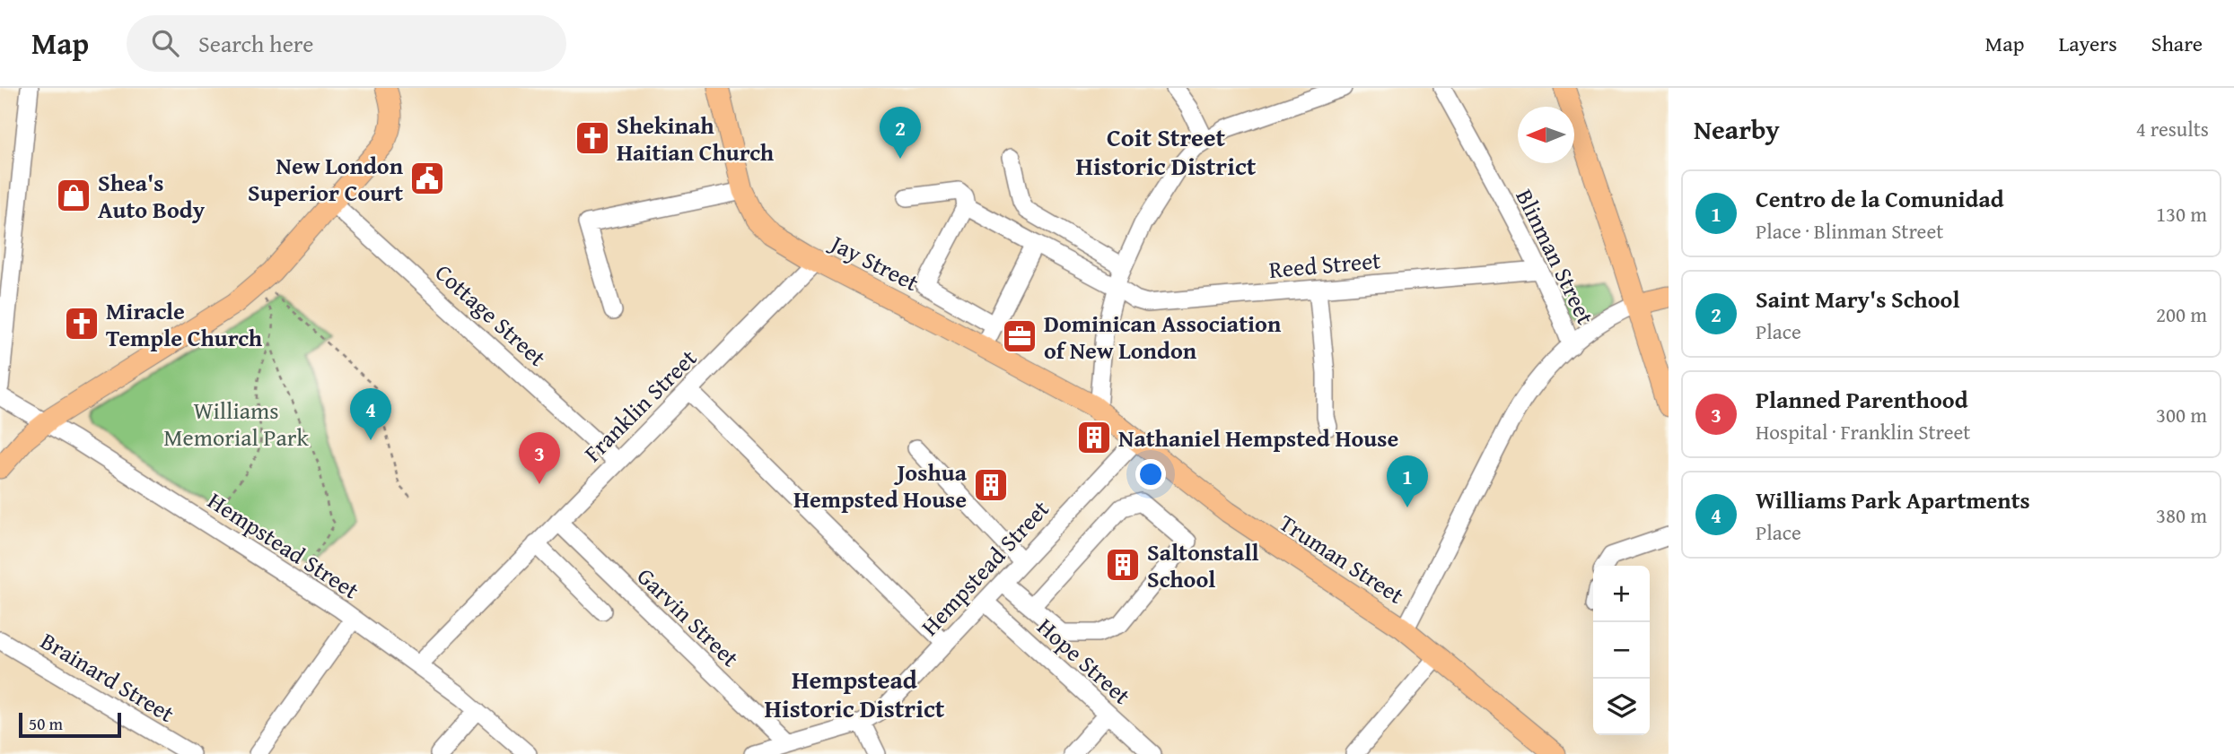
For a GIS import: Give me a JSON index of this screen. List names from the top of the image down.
{
  "streets": {
    "main road": ["Jay Street", "Truman Street"],
    "street": [
      "Blinman Street",
      "Reed Street",
      "Cottage Street",
      "Franklin Street",
      "Hempstead Street",
      "Garvin Street",
      "Hope Street",
      "Brainard Street"
    ]
  },
  "crossings": [
    ["Blinman Street", "Reed Street"],
    ["Blinman Street", "Truman Street"],
    ["Jay Street", "Franklin Street"],
    ["Jay Street", "Truman Street"],
    ["Cottage Street", "Franklin Street"],
    ["Franklin Street", "Hempstead Street"],
    ["Franklin Street", "Garvin Street"],
    ["Hempstead Street", "Truman Street"],
    ["Hempstead Street", "Garvin Street"],
    ["Hempstead Street", "Hope Street"]
  ],
  "districts": ["Coit Street Historic District", "Hempstead Historic District"],
  "parks": ["Williams Memorial Park"],
  "places": {
    "church": ["Shekinah Haitian Church", "Miracle Temple Church"],
    "public building": ["New London Superior Court"],
    "shop": ["Shea's Auto Body"],
    "office": ["Dominican Association of New London"],
    "building": ["Nathaniel Hempsted House", "Joshua Hempsted House", "Saltonstall School"]
  },
  "scale_bar": "50 m",
  "north": "left",
  "page": {
    "header": "Map",
    "search": "Search here",
    "nav": ["Map", "Layers", "Share"],
    "heading": ["Nearby", "4 results"],
    "pins": [
      "2",
      "4",
      "3",
      "1"
    ],
    "list": [
      {
        "mark": "1",
        "name": "Centro de la Comunidad",
        "note": "Place · Blinman Street",
        "value": "130 m"
      },
      {
        "mark": "2",
        "name": "Saint Mary's School",
        "note": "Place",
        "value": "200 m"
      },
      {
        "mark": "3",
        "name": "Planned Parenthood",
        "note": "Hospital · Franklin Street",
        "value": "300 m"
      },
      {
        "mark": "4",
        "name": "Williams Park Apartments",
        "note": "Place",
        "value": "380 m"
      }
    ],
    "map_buttons": ["+", "−"],
    "scale": "50 m"
  }
}
